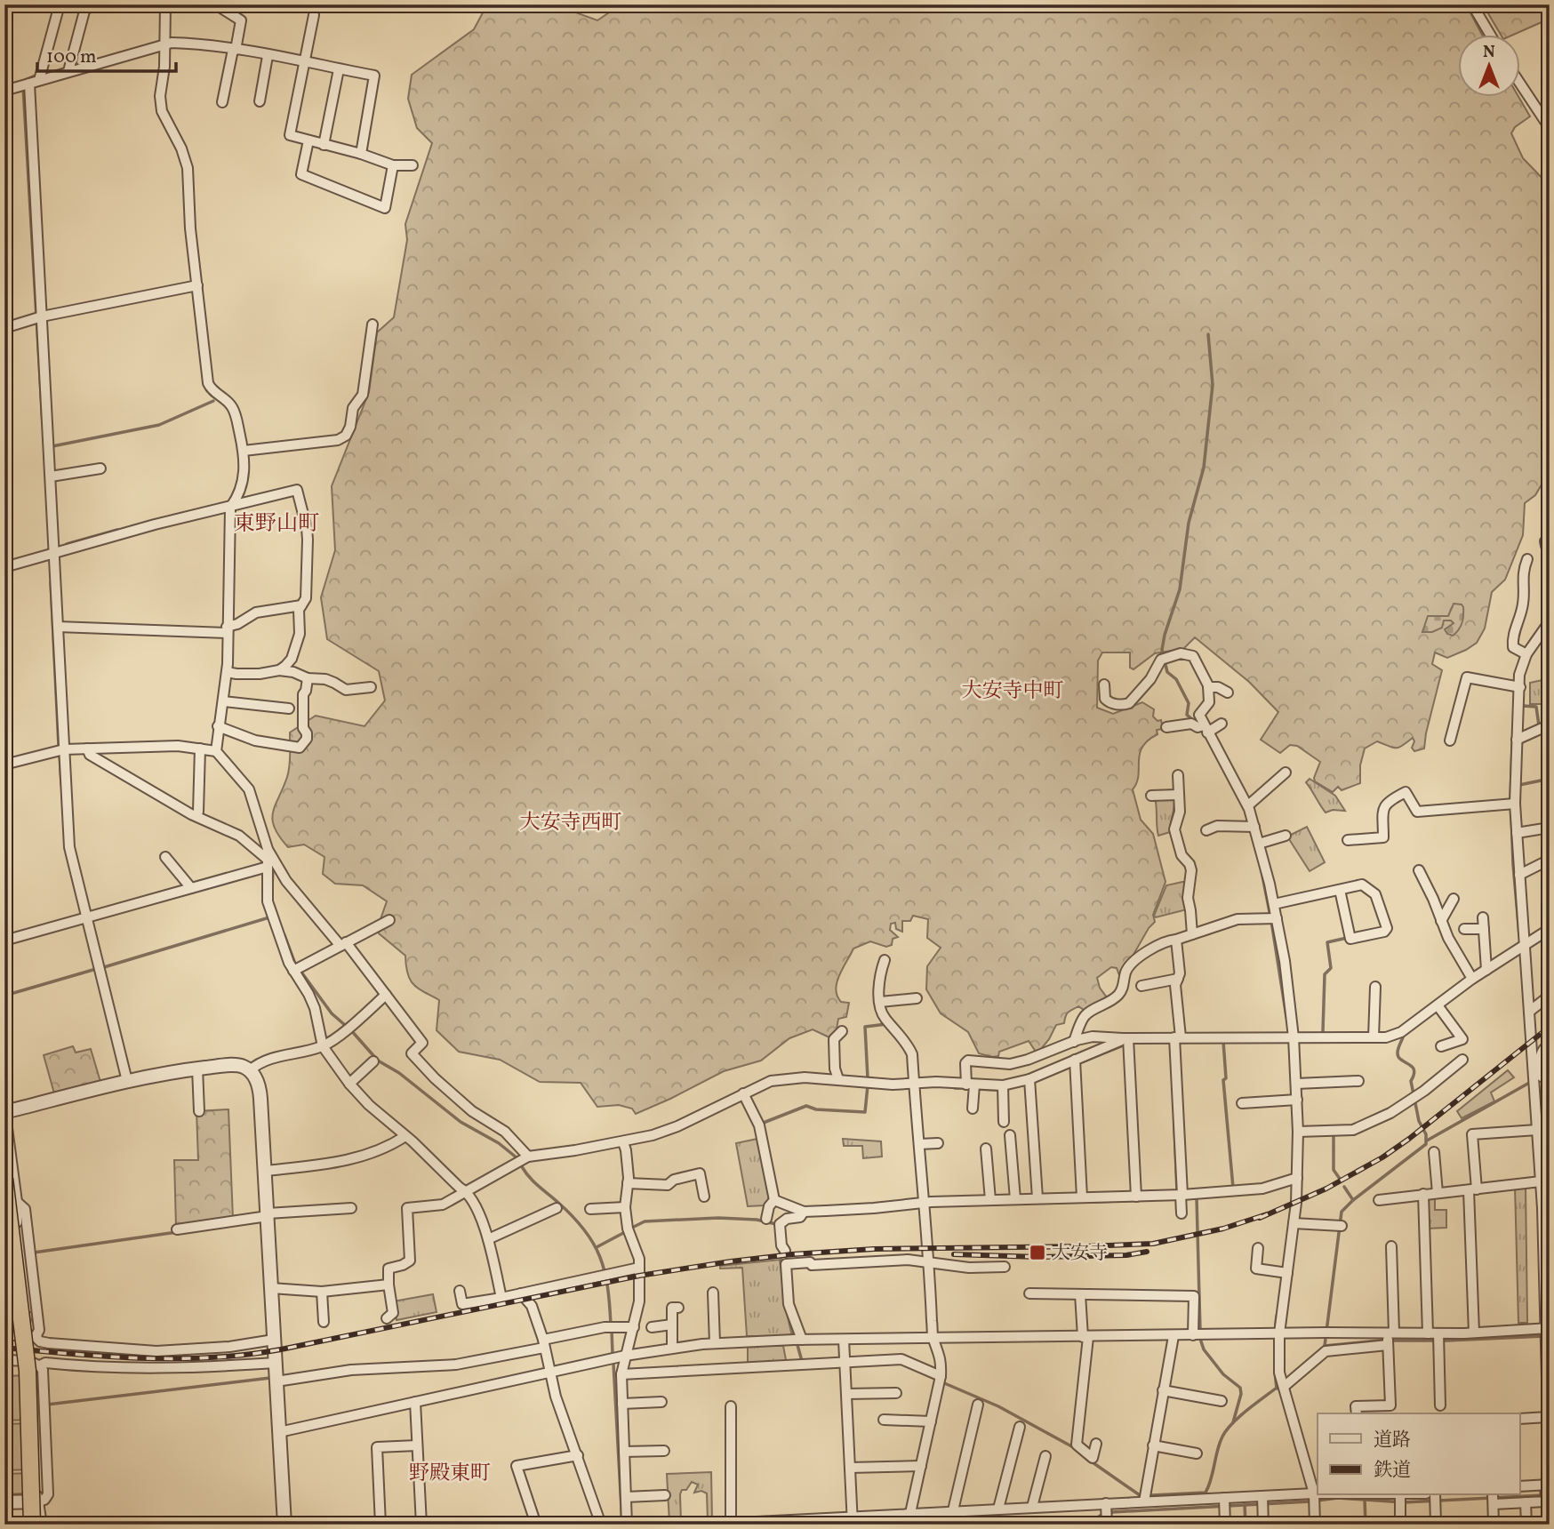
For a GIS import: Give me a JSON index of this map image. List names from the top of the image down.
{
  "districts": [
    "東野山町",
    "大安寺中町",
    "大安寺西町",
    "野殿東町"
  ],
  "places": {
    "transit": ["大安寺"]
  },
  "legend": ["道路", "鉄道"],
  "scale_bar": "100 m",
  "north": "top"
}
